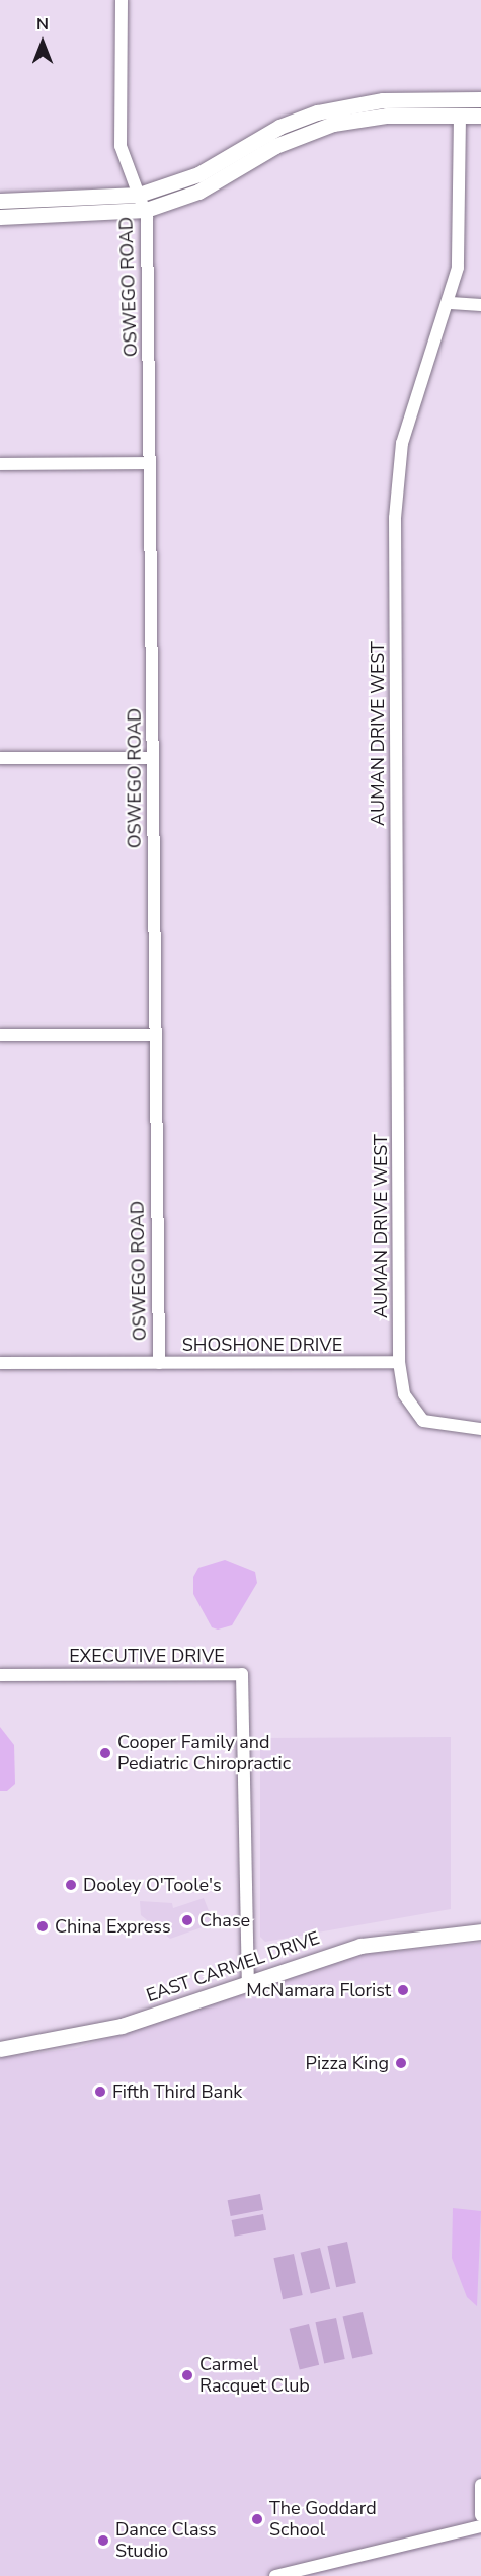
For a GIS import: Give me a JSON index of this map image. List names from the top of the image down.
{
  "streets": {
    "street": [
      "OSWEGO ROAD",
      "AUMAN DRIVE WEST",
      "SHOSHONE DRIVE",
      "EXECUTIVE DRIVE",
      "EAST CARMEL DRIVE"
    ]
  },
  "crossings": [
    ["OSWEGO ROAD", "SHOSHONE DRIVE"],
    ["AUMAN DRIVE WEST", "SHOSHONE DRIVE"],
    ["EXECUTIVE DRIVE", "EAST CARMEL DRIVE"]
  ],
  "places": [
    "Cooper Family and Pediatric Chiropractic",
    "Dooley O'Toole's",
    "Chase",
    "China Express",
    "McNamara Florist",
    "Pizza King",
    "Fifth Third Bank",
    "Carmel Racquet Club",
    "The Goddard School",
    "Dance Class Studio"
  ],
  "north": "top"
}
